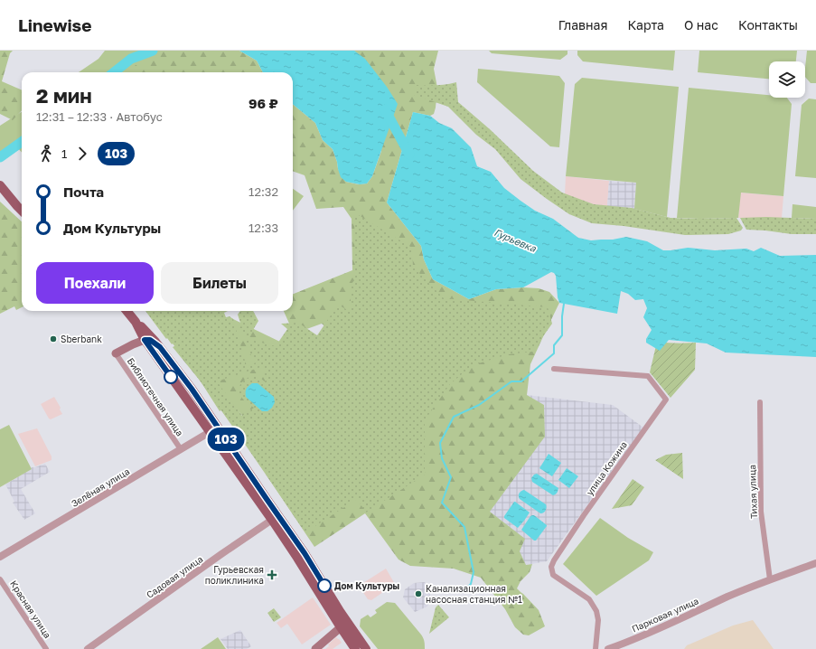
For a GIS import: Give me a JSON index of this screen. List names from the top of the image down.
{
  "streets": {
    "street": [
      "Библиотечная улица",
      "улица Кожина",
      "Зелёная улица",
      "Тихая улица",
      "Садовая улица",
      "Красная улица",
      "Парковая улица"
    ]
  },
  "crossings": [
    ["Библиотечная улица", "Зелёная улица"],
    ["Тихая улица", "Парковая улица"]
  ],
  "water": ["Гурьевка"],
  "places": {
    "other": ["Sberbank", "Дом Культуры", "Канализационная насосная станция №1"],
    "health": ["Гурьевская поликлиника"]
  },
  "lines": ["bus line 103"],
  "page": {
    "header": "Linewise",
    "nav": [
      "Главная",
      "Карта",
      "О нас",
      "Контакты"
    ],
    "on_map": "103",
    "heading": ["2 мин", "12:31 – 12:33 · Автобус", "96 ₽"],
    "legs": ["1", "103"],
    "list": [
      {
        "name": "Почта",
        "value": "12:32"
      },
      {
        "name": "Дом Культуры",
        "value": "12:33"
      }
    ],
    "buttons": ["Поехали", "Билеты"]
  }
}
